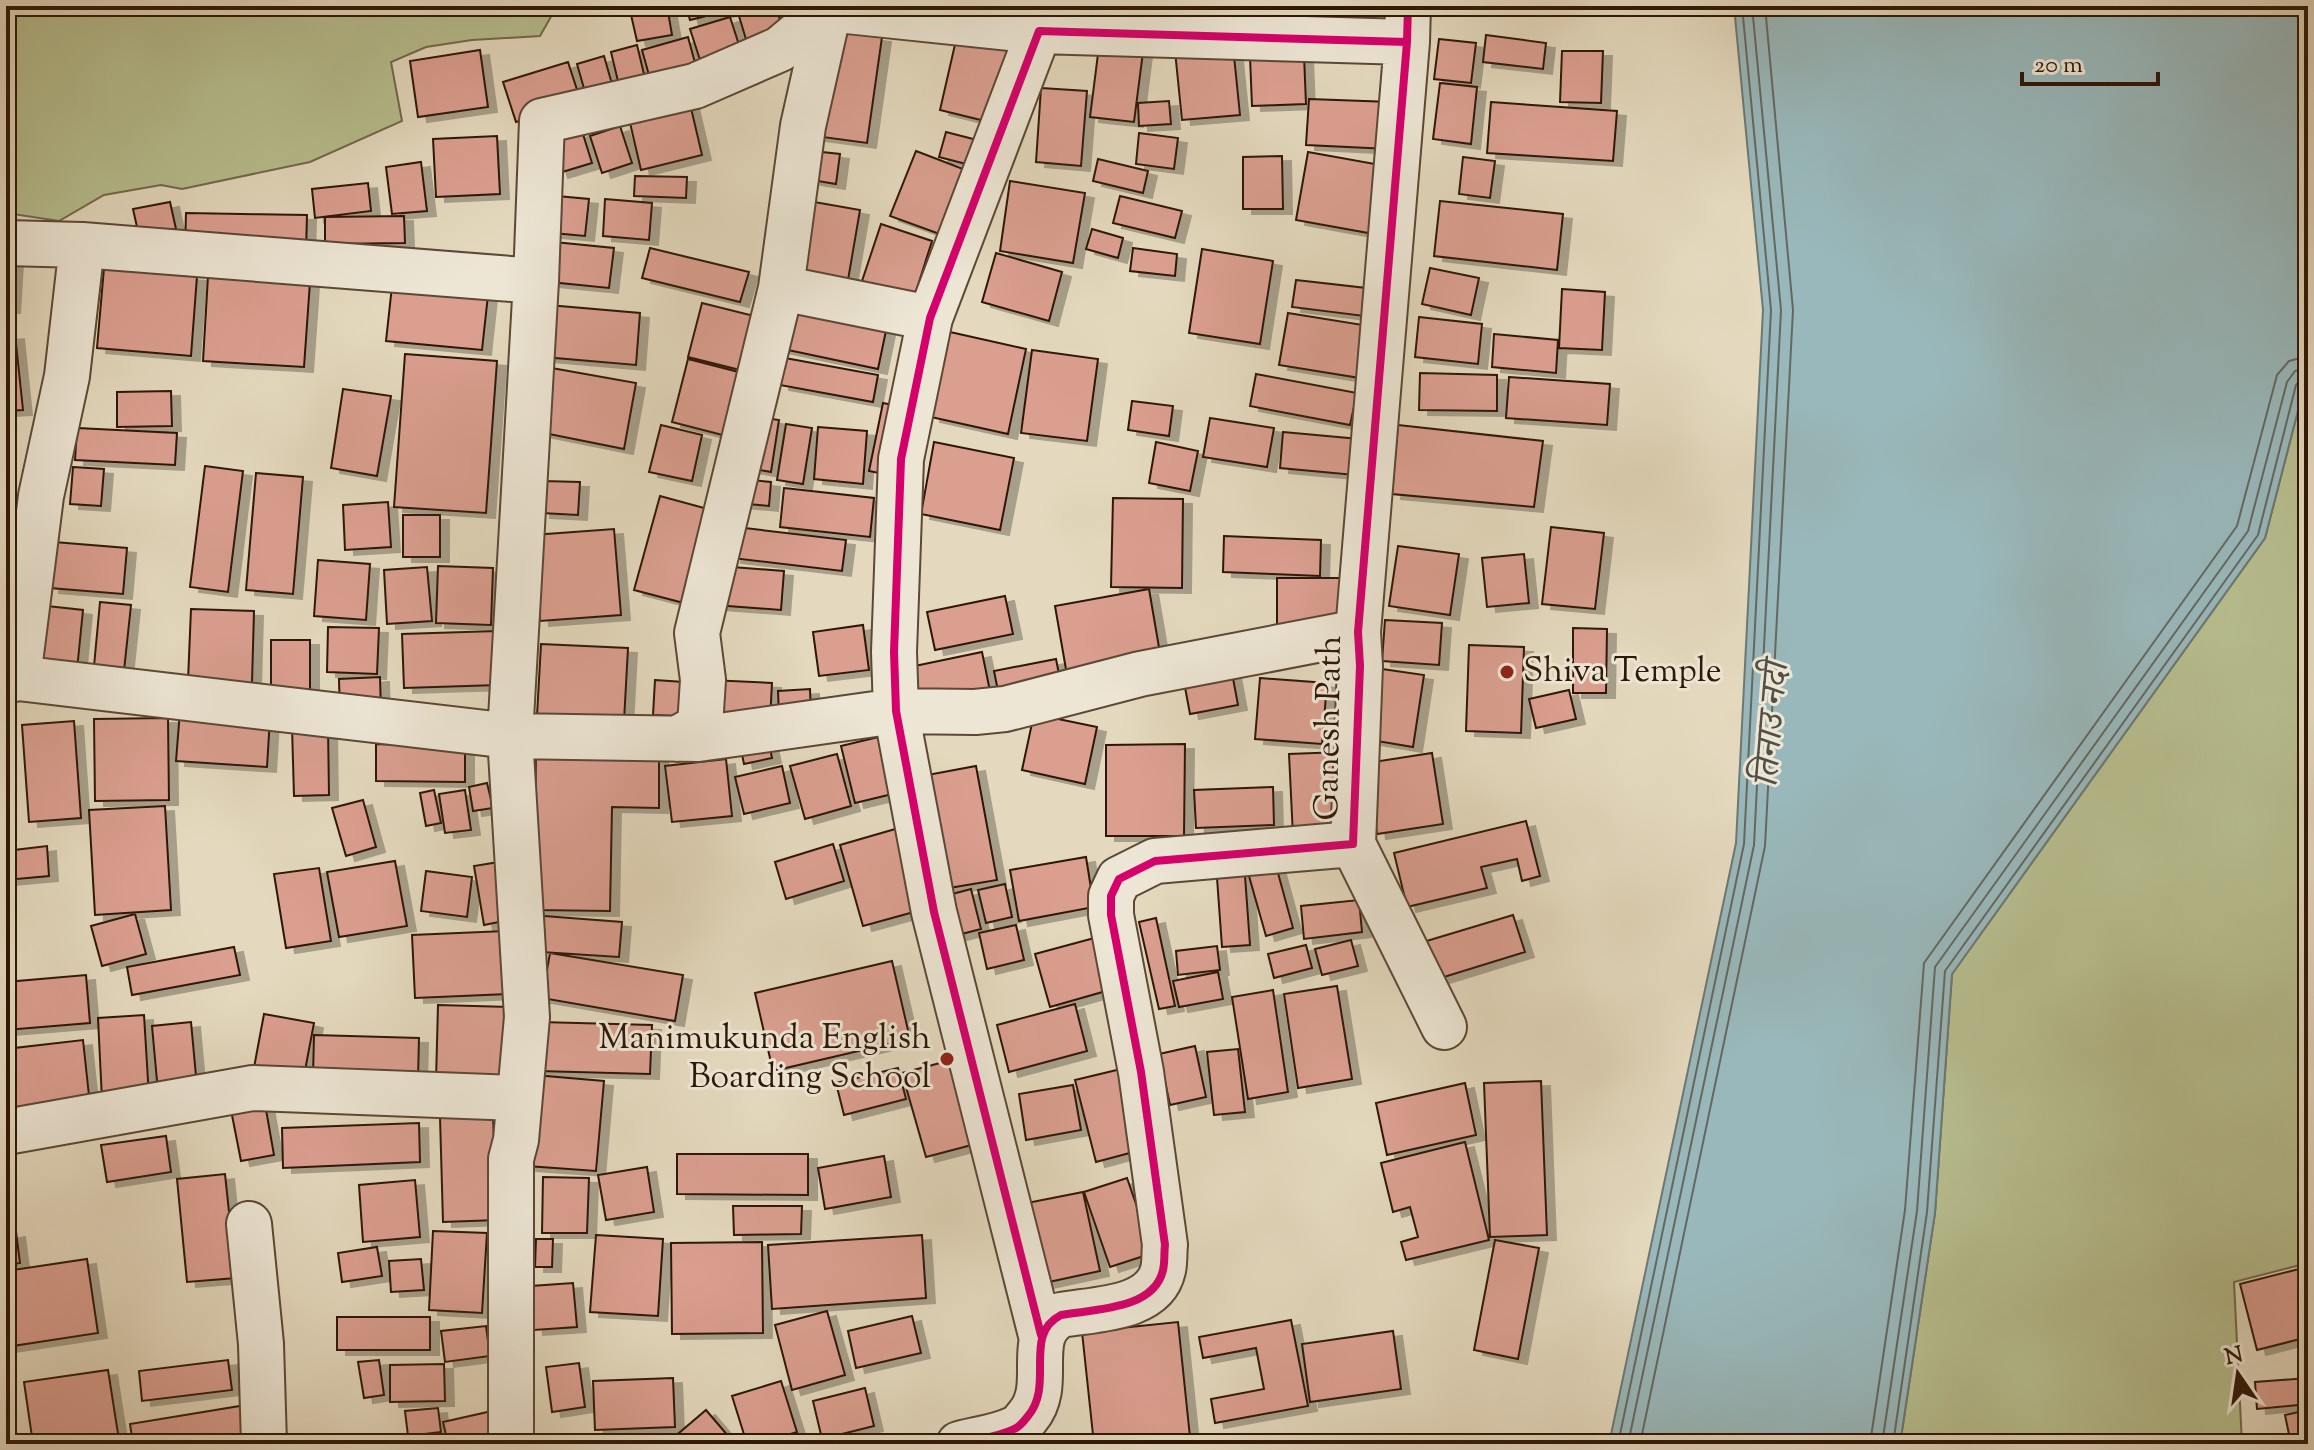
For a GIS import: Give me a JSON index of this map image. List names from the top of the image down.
{
  "streets": {
    "street": ["Ganesh Path"]
  },
  "water": ["तिनाउ नदी"],
  "places": ["Shiva Temple", "Manimukunda English Boarding School"],
  "scale_bar": "20 m",
  "north": "top"
}
